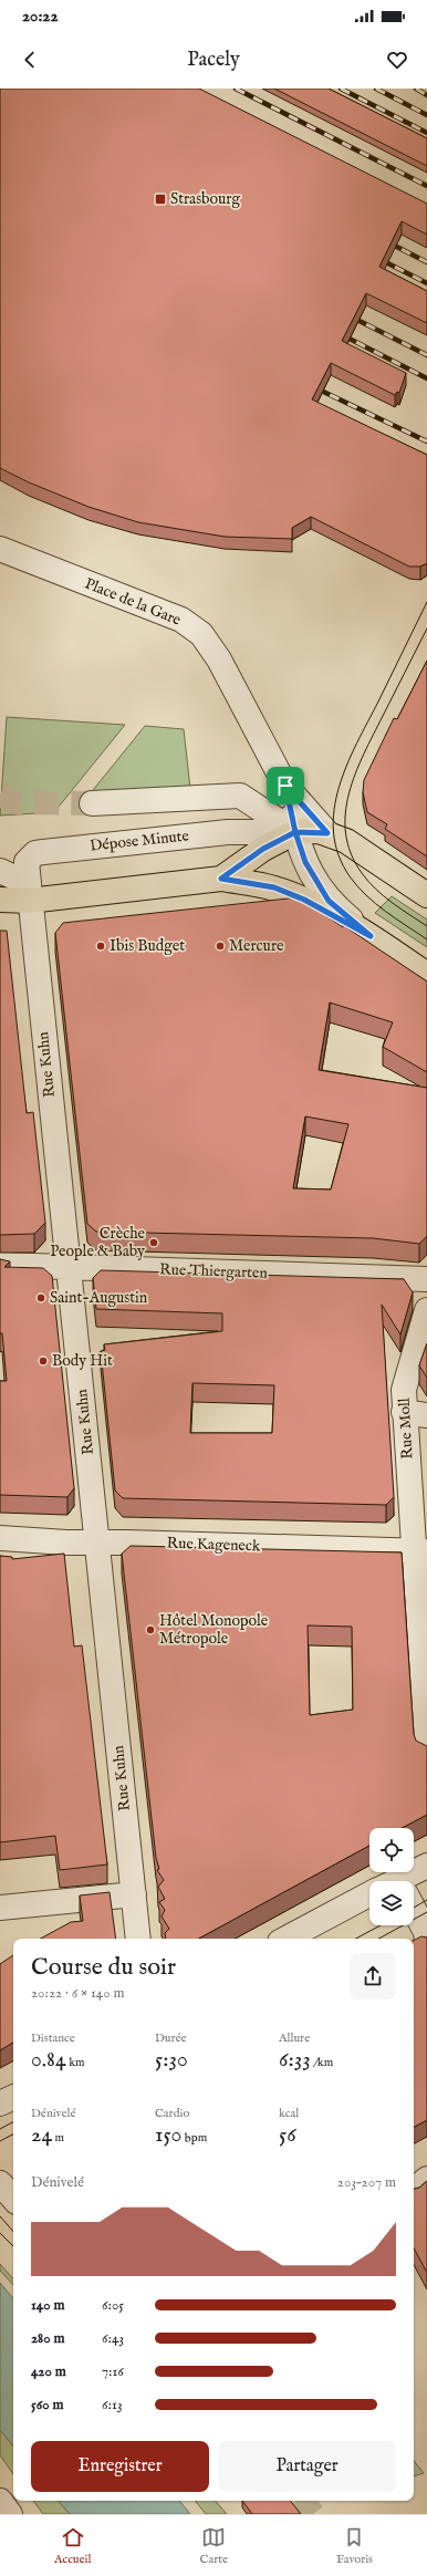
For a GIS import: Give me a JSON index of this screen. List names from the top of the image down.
{
  "streets": {
    "street": [
      "Place de la Gare",
      "Dépose Minute",
      "Rue Kuhn",
      "Rue Thiergarten",
      "Rue Moll",
      "Rue Kageneck"
    ]
  },
  "crossings": [
    ["Place de la Gare", "Dépose Minute"],
    ["Dépose Minute", "Rue Kuhn"],
    ["Rue Kuhn", "Rue Thiergarten"],
    ["Rue Kuhn", "Rue Kageneck"],
    ["Rue Moll", "Rue Kageneck"]
  ],
  "places": {
    "transit": ["Strasbourg"],
    "other": [
      "Ibis Budget",
      "Mercure",
      "Crèche People & Baby",
      "Saint-Augustin",
      "Body Hit",
      "Hôtel Monopole Métropole"
    ]
  },
  "page": {
    "status": "20:22",
    "header": "Pacely",
    "heading": ["Course du soir", "20:22 · 6 × 140 m"],
    "stats": [
      ["Distance", "0.84 km"],
      ["Durée", "5:30"],
      ["Allure", "6:33 /km"],
      ["Dénivelé", "24 m"],
      ["Cardio", "150 bpm"],
      ["kcal", "56"]
    ],
    "chart": ["Dénivelé", "203–207 m"],
    "list": [
      {
        "name": "140 m",
        "note": "6:05"
      },
      {
        "name": "280 m",
        "note": "6:43"
      },
      {
        "name": "420 m",
        "note": "7:16"
      },
      {
        "name": "560 m",
        "note": "6:13"
      }
    ],
    "buttons": ["Enregistrer", "Partager"],
    "tabs": ["Accueil", "Carte", "Favoris"]
  }
}
